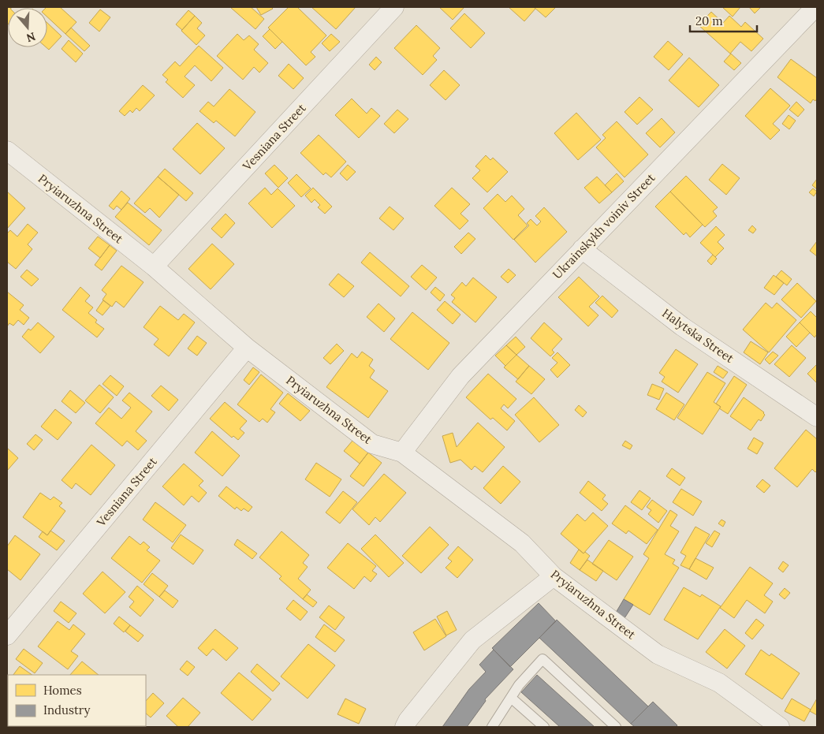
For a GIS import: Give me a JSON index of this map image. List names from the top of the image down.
{
  "streets": {
    "street": [
      "Vesniana Street",
      "Pryiaruzhna Street",
      "Ukrainskykh voiniv Street",
      "Halytska Street"
    ]
  },
  "crossings": [
    ["Vesniana Street", "Pryiaruzhna Street"],
    ["Pryiaruzhna Street", "Ukrainskykh voiniv Street"],
    ["Ukrainskykh voiniv Street", "Halytska Street"]
  ],
  "legend": ["Homes", "Industry"],
  "scale_bar": "20 m",
  "north": "bottom"
}
